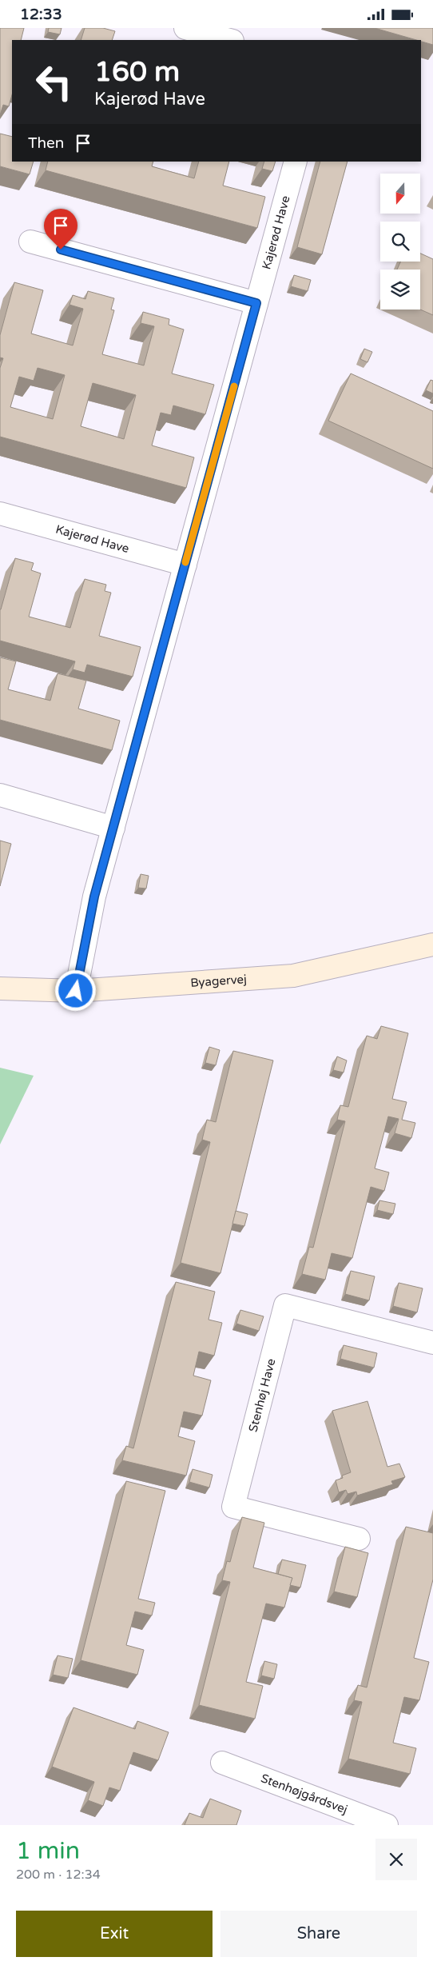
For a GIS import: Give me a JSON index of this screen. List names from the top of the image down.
{
  "streets": {
    "street": [
      "Kajerød Have",
      "Byagervej",
      "Stenhøj Have",
      "Stenhøjgårdsvej"
    ]
  },
  "crossings": [
    ["Kajerød Have", "Byagervej"]
  ],
  "north": "bottom",
  "page": {
    "status": "12:33",
    "turn": ["160 m", "Kajerød Have"],
    "then": "Then",
    "heading": ["1 min", "200 m · 12:34"],
    "buttons": ["Exit", "Share"]
  }
}
